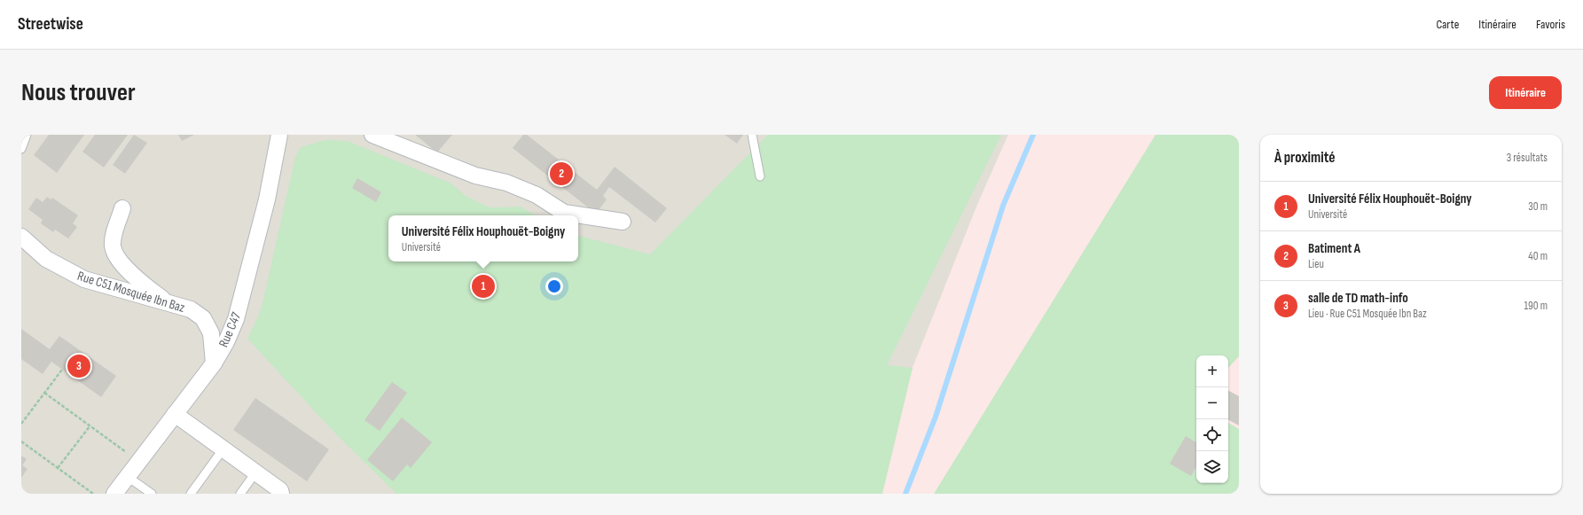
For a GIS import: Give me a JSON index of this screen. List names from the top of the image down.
{
  "streets": {
    "street": ["Rue C51 Mosquée Ibn Baz", "Rue C47"]
  },
  "crossings": [
    ["Rue C51 Mosquée Ibn Baz", "Rue C47"]
  ],
  "page": {
    "header": "Streetwise",
    "nav": ["Carte", "Itinéraire", "Favoris"],
    "buttons": "Itinéraire",
    "title": "Nous trouver",
    "heading": ["À proximité", "3 résultats"],
    "pins": ["2", "1", "3"],
    "list": [
      {
        "mark": "1",
        "name": "Université Félix Houphouët-Boigny",
        "note": "Université",
        "value": "30 m"
      },
      {
        "mark": "2",
        "name": "Batiment A",
        "note": "Lieu",
        "value": "40 m"
      },
      {
        "mark": "3",
        "name": "salle de TD math-info",
        "note": "Lieu · Rue C51 Mosquée Ibn Baz",
        "value": "190 m"
      }
    ],
    "popup": ["Université Félix Houphouët-Boigny", "Université"],
    "map_buttons": ["+", "−"]
  }
}
